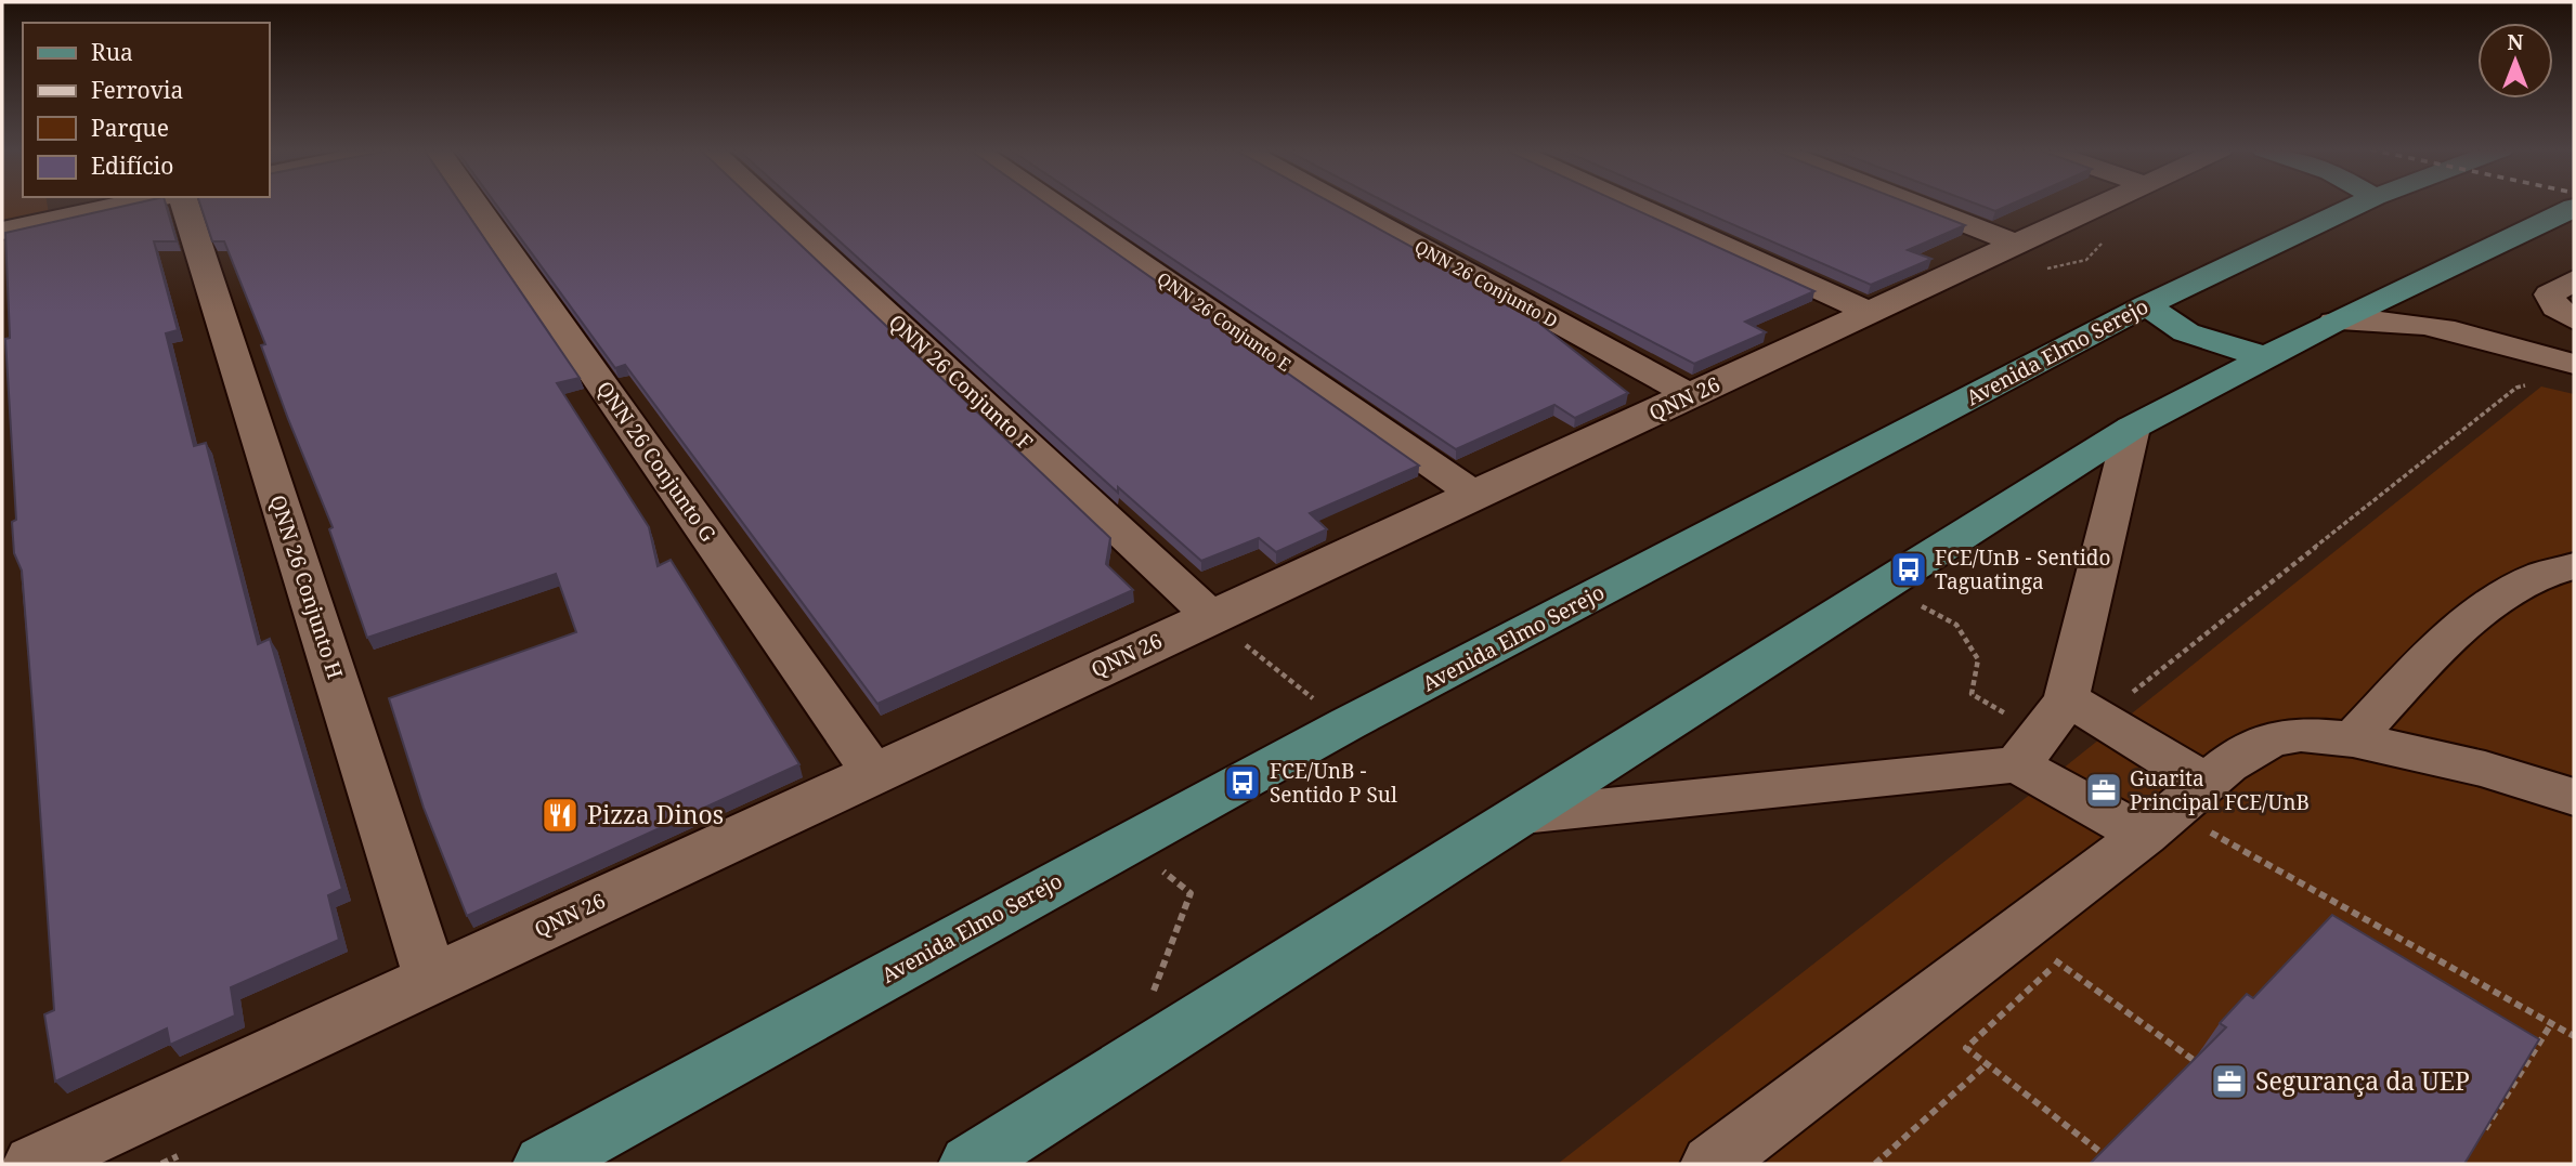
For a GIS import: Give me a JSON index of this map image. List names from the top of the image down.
{
  "streets": {
    "main road": ["Avenida Elmo Serejo"],
    "street": [
      "QNN 26 Conjunto D",
      "QNN 26 Conjunto E",
      "QNN 26 Conjunto F",
      "QNN 26",
      "QNN 26 Conjunto G",
      "QNN 26 Conjunto H"
    ]
  },
  "crossings": [
    ["QNN 26 Conjunto D", "QNN 26"],
    ["QNN 26 Conjunto E", "QNN 26"],
    ["QNN 26 Conjunto F", "QNN 26"],
    ["QNN 26", "QNN 26 Conjunto G"],
    ["QNN 26", "QNN 26 Conjunto H"]
  ],
  "places": {
    "bus stop": ["FCE/UnB - Sentido Taguatinga", "FCE/UnB - Sentido P Sul"],
    "office": ["Guarita Principal FCE/UnB", "Segurança da UEP"],
    "restaurant": ["Pizza Dinos"]
  },
  "legend": [
    "Rua",
    "Ferrovia",
    "Parque",
    "Edifício"
  ],
  "north": "top"
}
